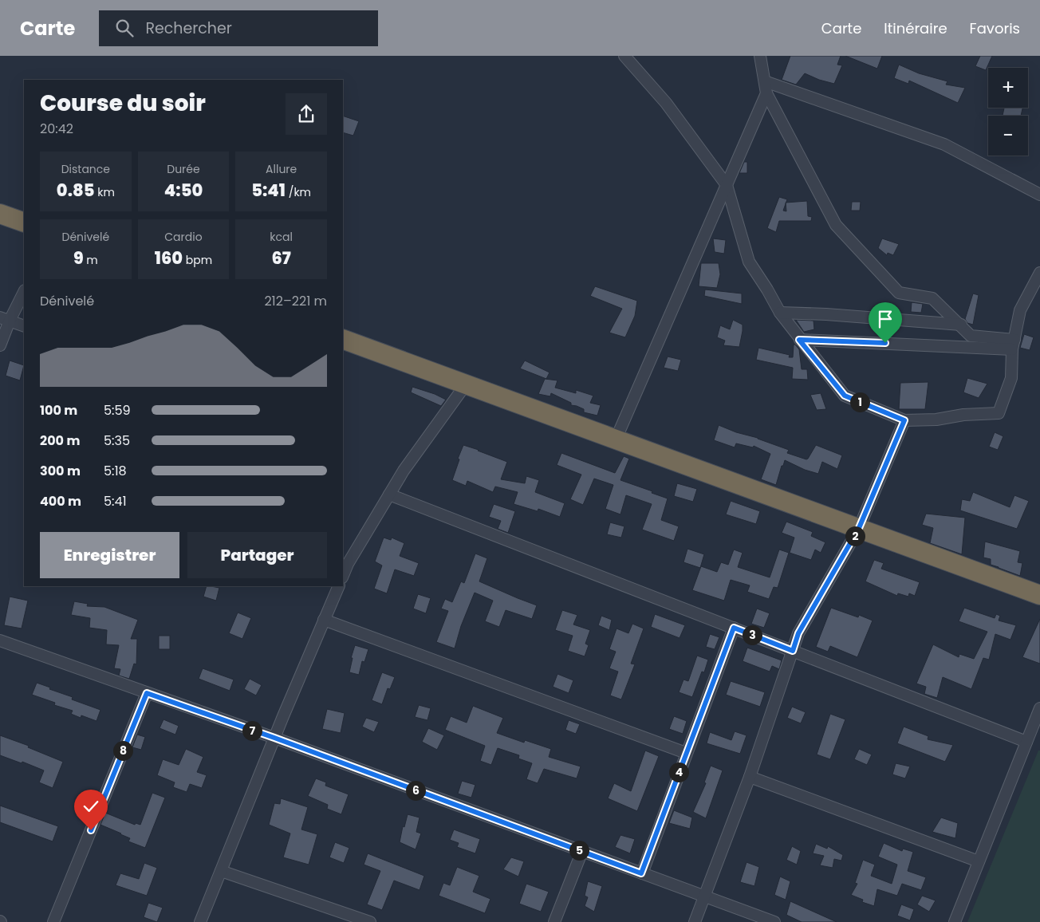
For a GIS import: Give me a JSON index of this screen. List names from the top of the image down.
{
  "page": {
    "header": "Carte",
    "search": "Rechercher",
    "nav": ["Carte", "Itinéraire", "Favoris"],
    "map_buttons": ["+", "−"],
    "heading": ["Course du soir", "20:42"],
    "stats": [
      ["Distance", "0.85 km"],
      ["Durée", "4:50"],
      ["Allure", "5:41 /km"],
      ["Dénivelé", "9 m"],
      ["Cardio", "160 bpm"],
      ["kcal", "67"]
    ],
    "chart": ["Dénivelé", "212–221 m"],
    "pins": [
      "1",
      "2",
      "3",
      "7",
      "8",
      "4",
      "6",
      "5"
    ],
    "list": [
      {
        "name": "100 m",
        "note": "5:59"
      },
      {
        "name": "200 m",
        "note": "5:35"
      },
      {
        "name": "300 m",
        "note": "5:18"
      },
      {
        "name": "400 m",
        "note": "5:41"
      }
    ],
    "buttons": ["Enregistrer", "Partager"]
  }
}
